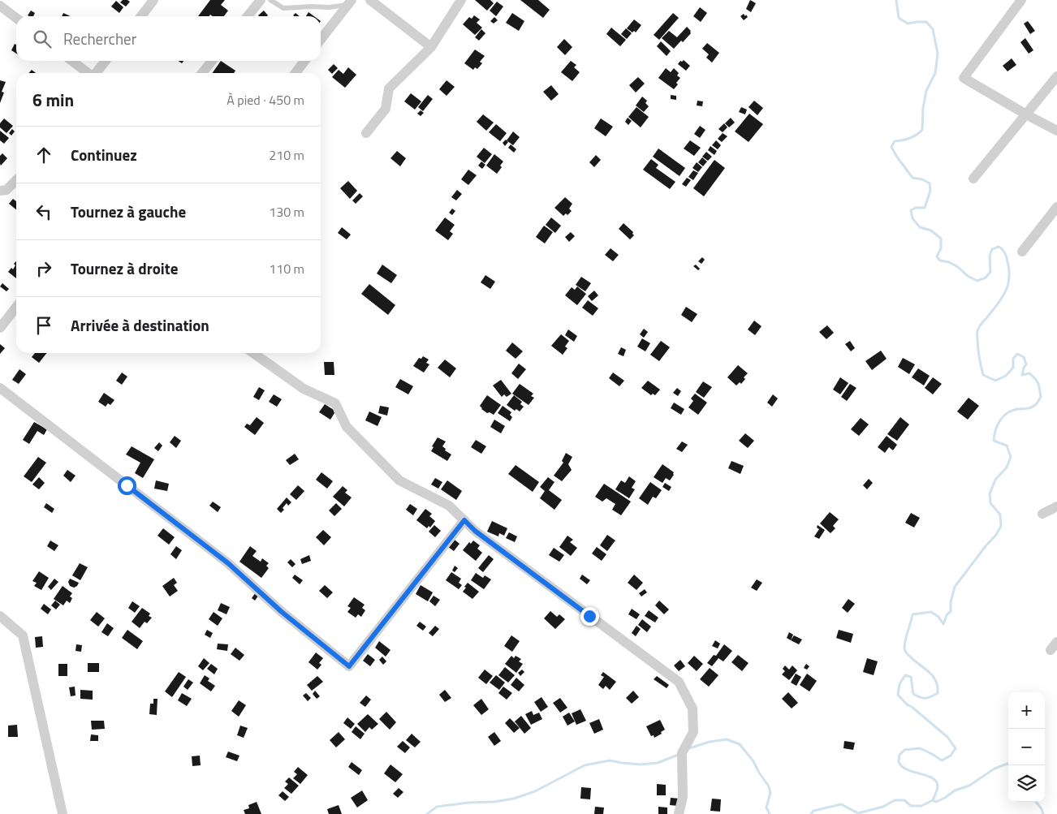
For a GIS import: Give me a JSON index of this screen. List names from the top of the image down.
{
  "page": {
    "search": "Rechercher",
    "heading": ["6 min", "À pied · 450 m"],
    "list": [
      ["Continuez", "210 m"],
      ["Tournez à gauche", "130 m"],
      ["Tournez à droite", "110 m"],
      "Arrivée à destination"
    ],
    "map_buttons": ["+", "−"]
  }
}
